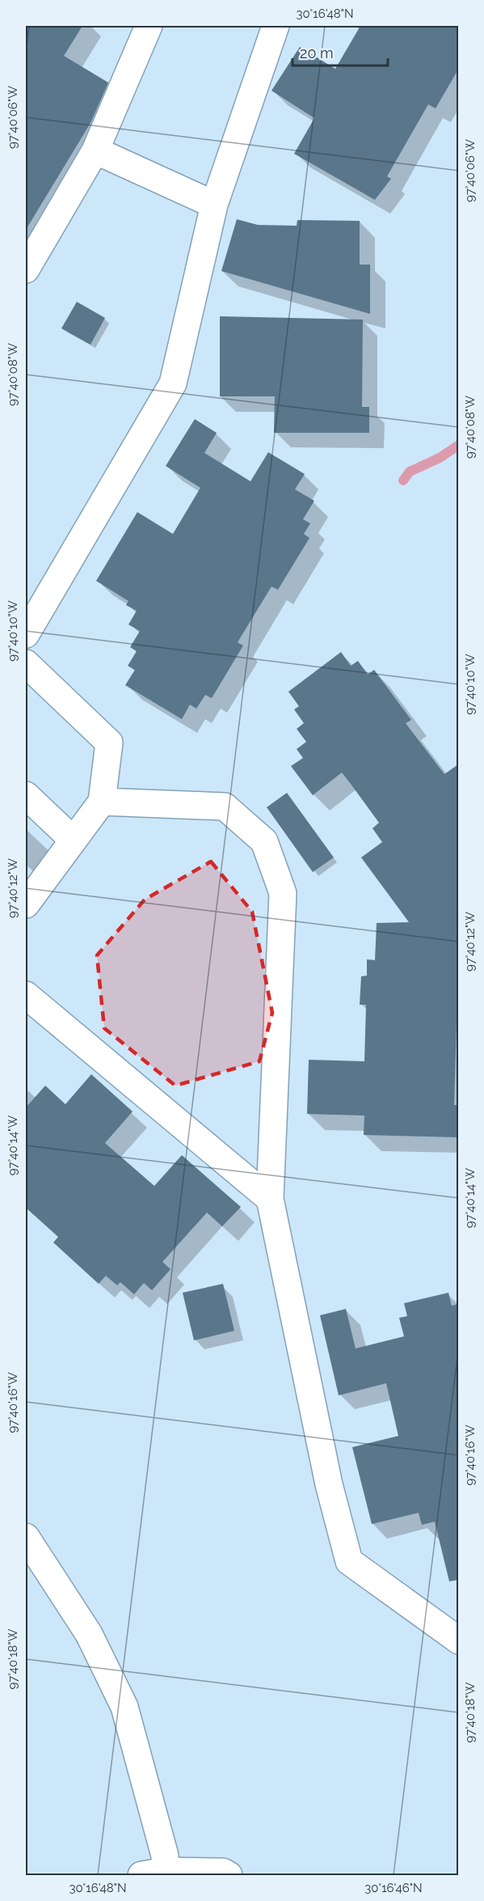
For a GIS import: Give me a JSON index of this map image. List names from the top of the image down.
{
  "scale_bar": "20 m",
  "coordinates": [
    "30°16'48\"N",
    "97°40'06\"W",
    "97°40'08\"W",
    "97°40'10\"W",
    "97°40'12\"W",
    "97°40'14\"W",
    "97°40'16\"W",
    "97°40'18\"W",
    "30°16'46\"N"
  ]
}
